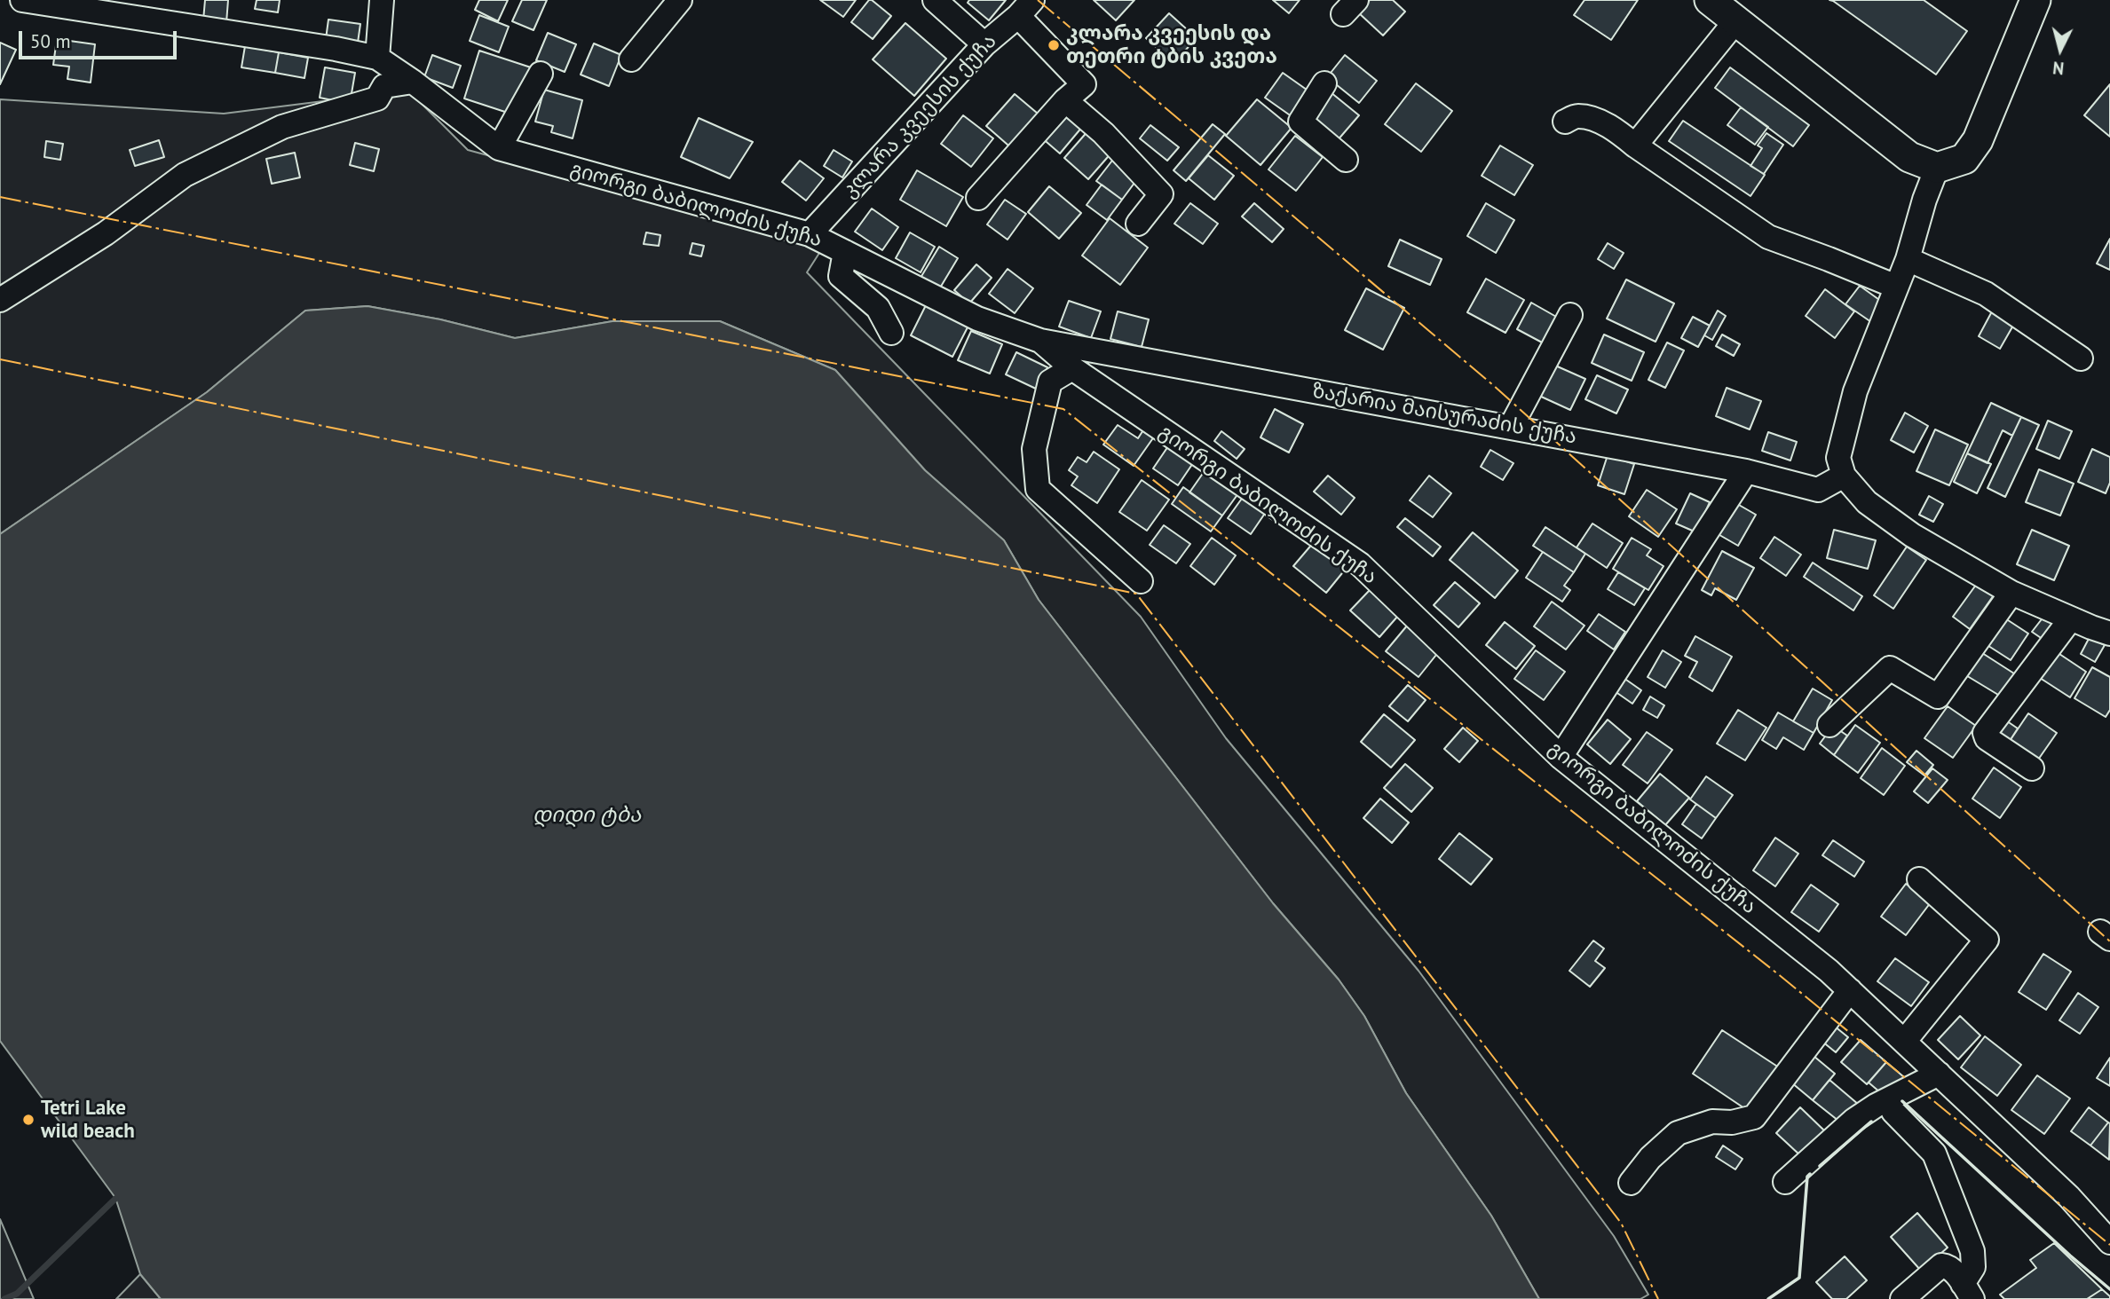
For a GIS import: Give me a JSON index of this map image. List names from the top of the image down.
{
  "streets": {
    "street": ["კლარა კვეესის ქუჩა", "გიორგი ბაბილოძის ქუჩა", "ზაქარია მაისურაძის ქუჩა"]
  },
  "crossings": [
    ["კლარა კვეესის ქუჩა", "გიორგი ბაბილოძის ქუჩა"],
    ["გიორგი ბაბილოძის ქუჩა", "ზაქარია მაისურაძის ქუჩა"]
  ],
  "water": ["დიდი ტბა"],
  "places": ["კლარა კვეესის და თეთრი ტბის კვეთა", "Tetri Lake wild beach"],
  "scale_bar": "50 m",
  "north": "bottom"
}
